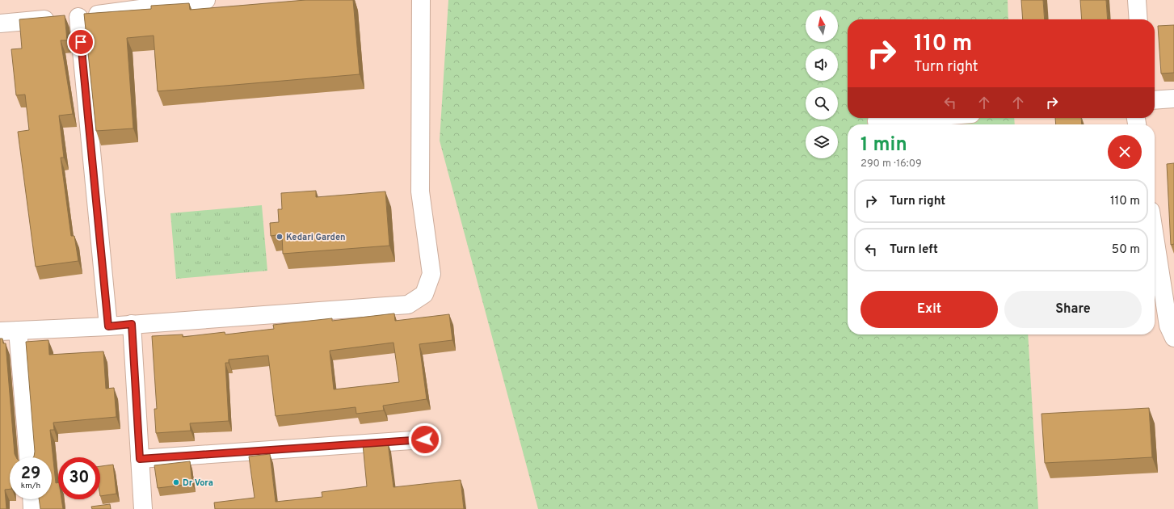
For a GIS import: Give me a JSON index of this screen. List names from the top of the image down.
{
  "places": ["Kedari Garden", "Dr Vora"],
  "north": "top",
  "page": {
    "turn": ["110 m", "Turn right"],
    "heading": ["1 min", "290 m · 16:09"],
    "list": [
      {
        "name": "Turn right",
        "value": "110 m"
      },
      {
        "name": "Turn left",
        "value": "50 m"
      }
    ],
    "buttons": ["Exit", "Share"],
    "speed": "29 km/h",
    "limit": "30"
  }
}
